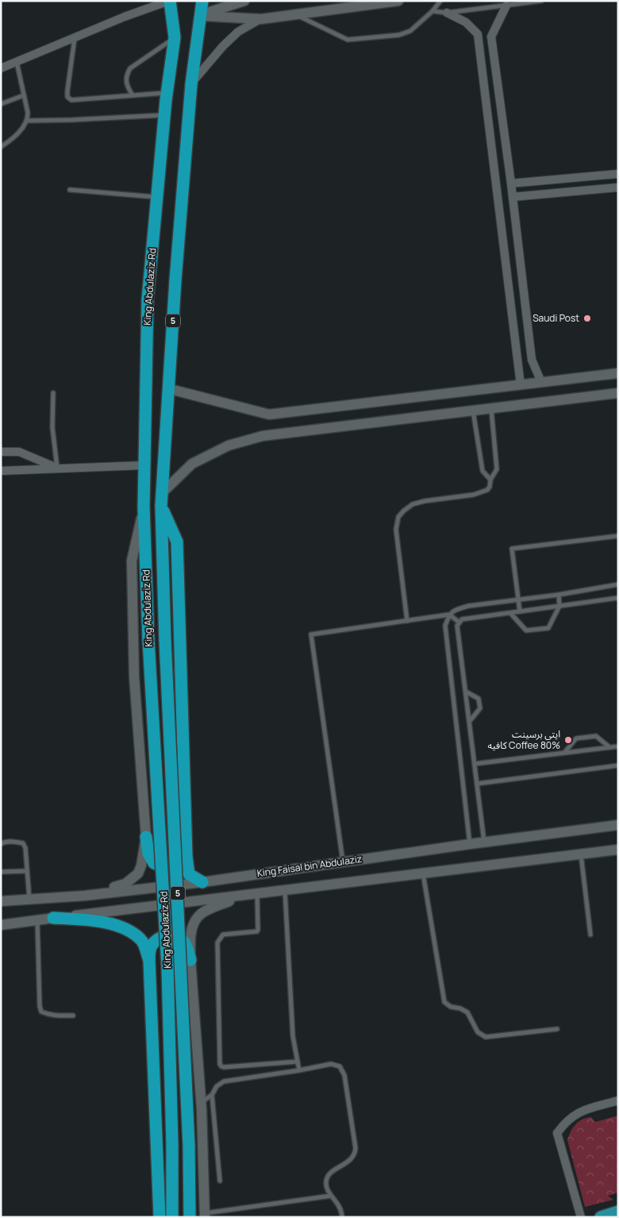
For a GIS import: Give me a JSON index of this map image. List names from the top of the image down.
{
  "streets": {
    "highway": ["King Abdulaziz Rd", "5"],
    "street": ["King Faisal bin Abdulaziz"]
  },
  "places": ["Saudi Post", "ايتي برسينت كافيه Coffee 80%"]
}
